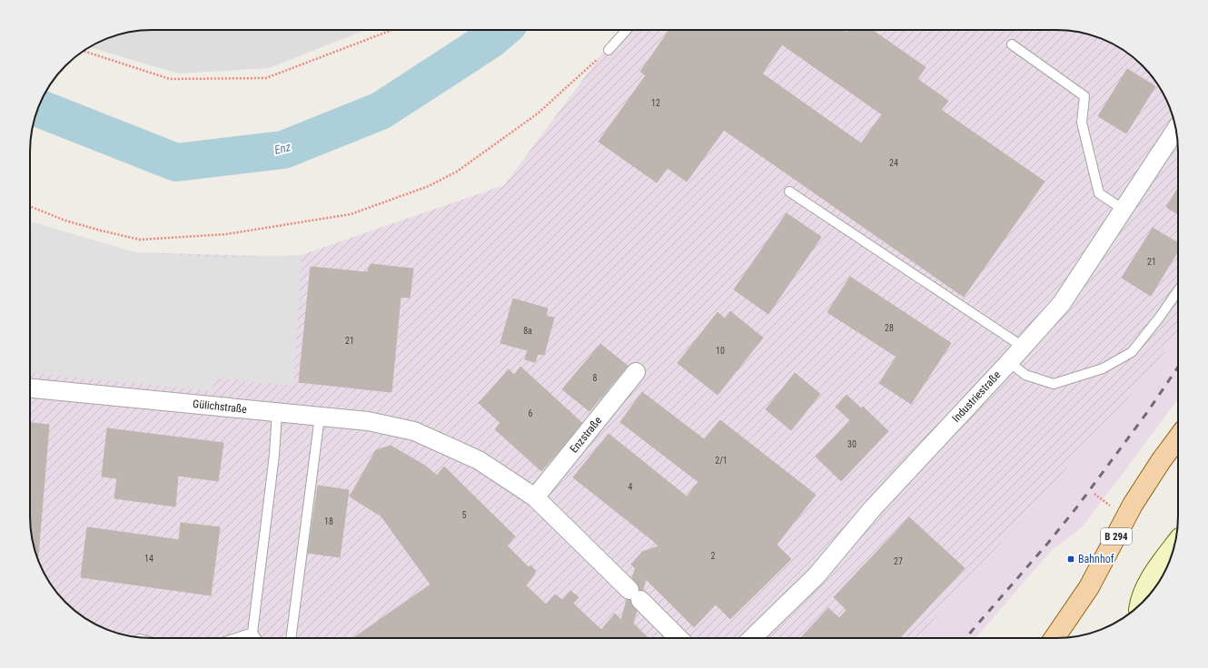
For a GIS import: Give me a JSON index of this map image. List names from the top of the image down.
{
  "streets": {
    "main road": ["B 294"],
    "street": ["Industriestraße", "Gülichstraße", "Enzstraße"]
  },
  "crossings": [
    ["Gülichstraße", "Enzstraße"]
  ],
  "water": ["Enz"],
  "places": {
    "transit": ["Bahnhof"]
  },
  "house_numbers": [
    "12",
    "24",
    "21",
    "28",
    "8a",
    "21",
    "10",
    "8",
    "6",
    "30",
    "2/1",
    "4",
    "5",
    "18",
    "2",
    "14",
    "27"
  ]
}
